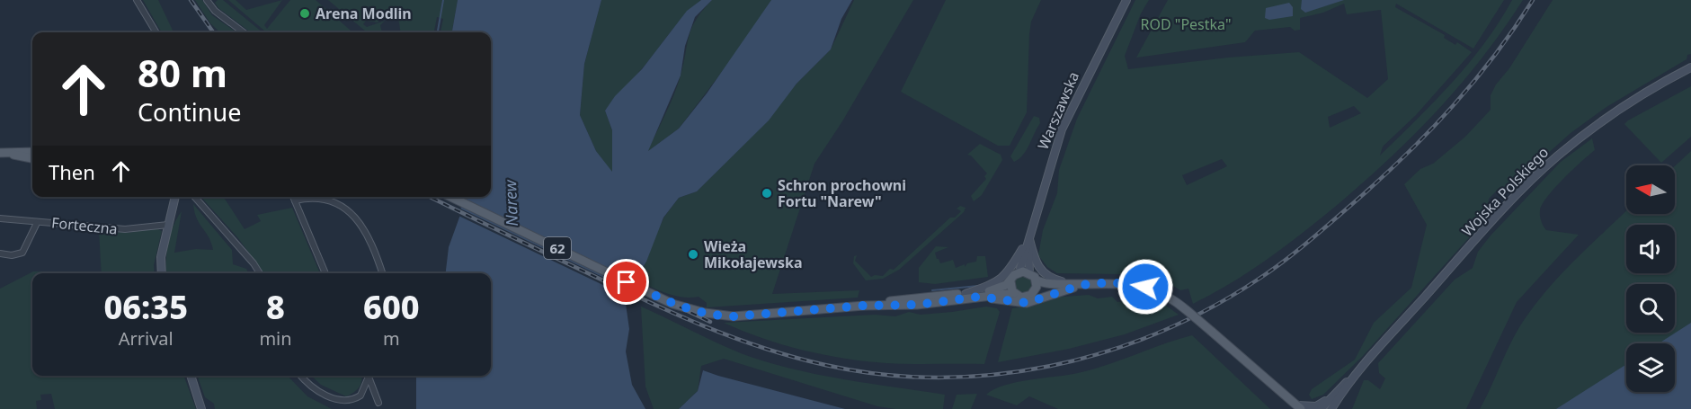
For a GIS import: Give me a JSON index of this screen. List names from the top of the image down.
{
  "streets": {
    "main road": ["Warszawska", "Wojska Polskiego", "62"],
    "street": ["Forteczna"]
  },
  "crossings": [
    ["Warszawska", "62"]
  ],
  "water": ["Narew"],
  "parks": ["ROD \"Pestka\""],
  "places": ["Arena Modlin", "Schron prochowni Fortu \"Narew\"", "Wieża Mikołajewska"],
  "north": "left",
  "page": {
    "turn": ["80 m", "Continue"],
    "then": "Then",
    "eta": [
      "06:35",
      "Arrival",
      "8",
      "min",
      "600",
      "m"
    ]
  }
}
